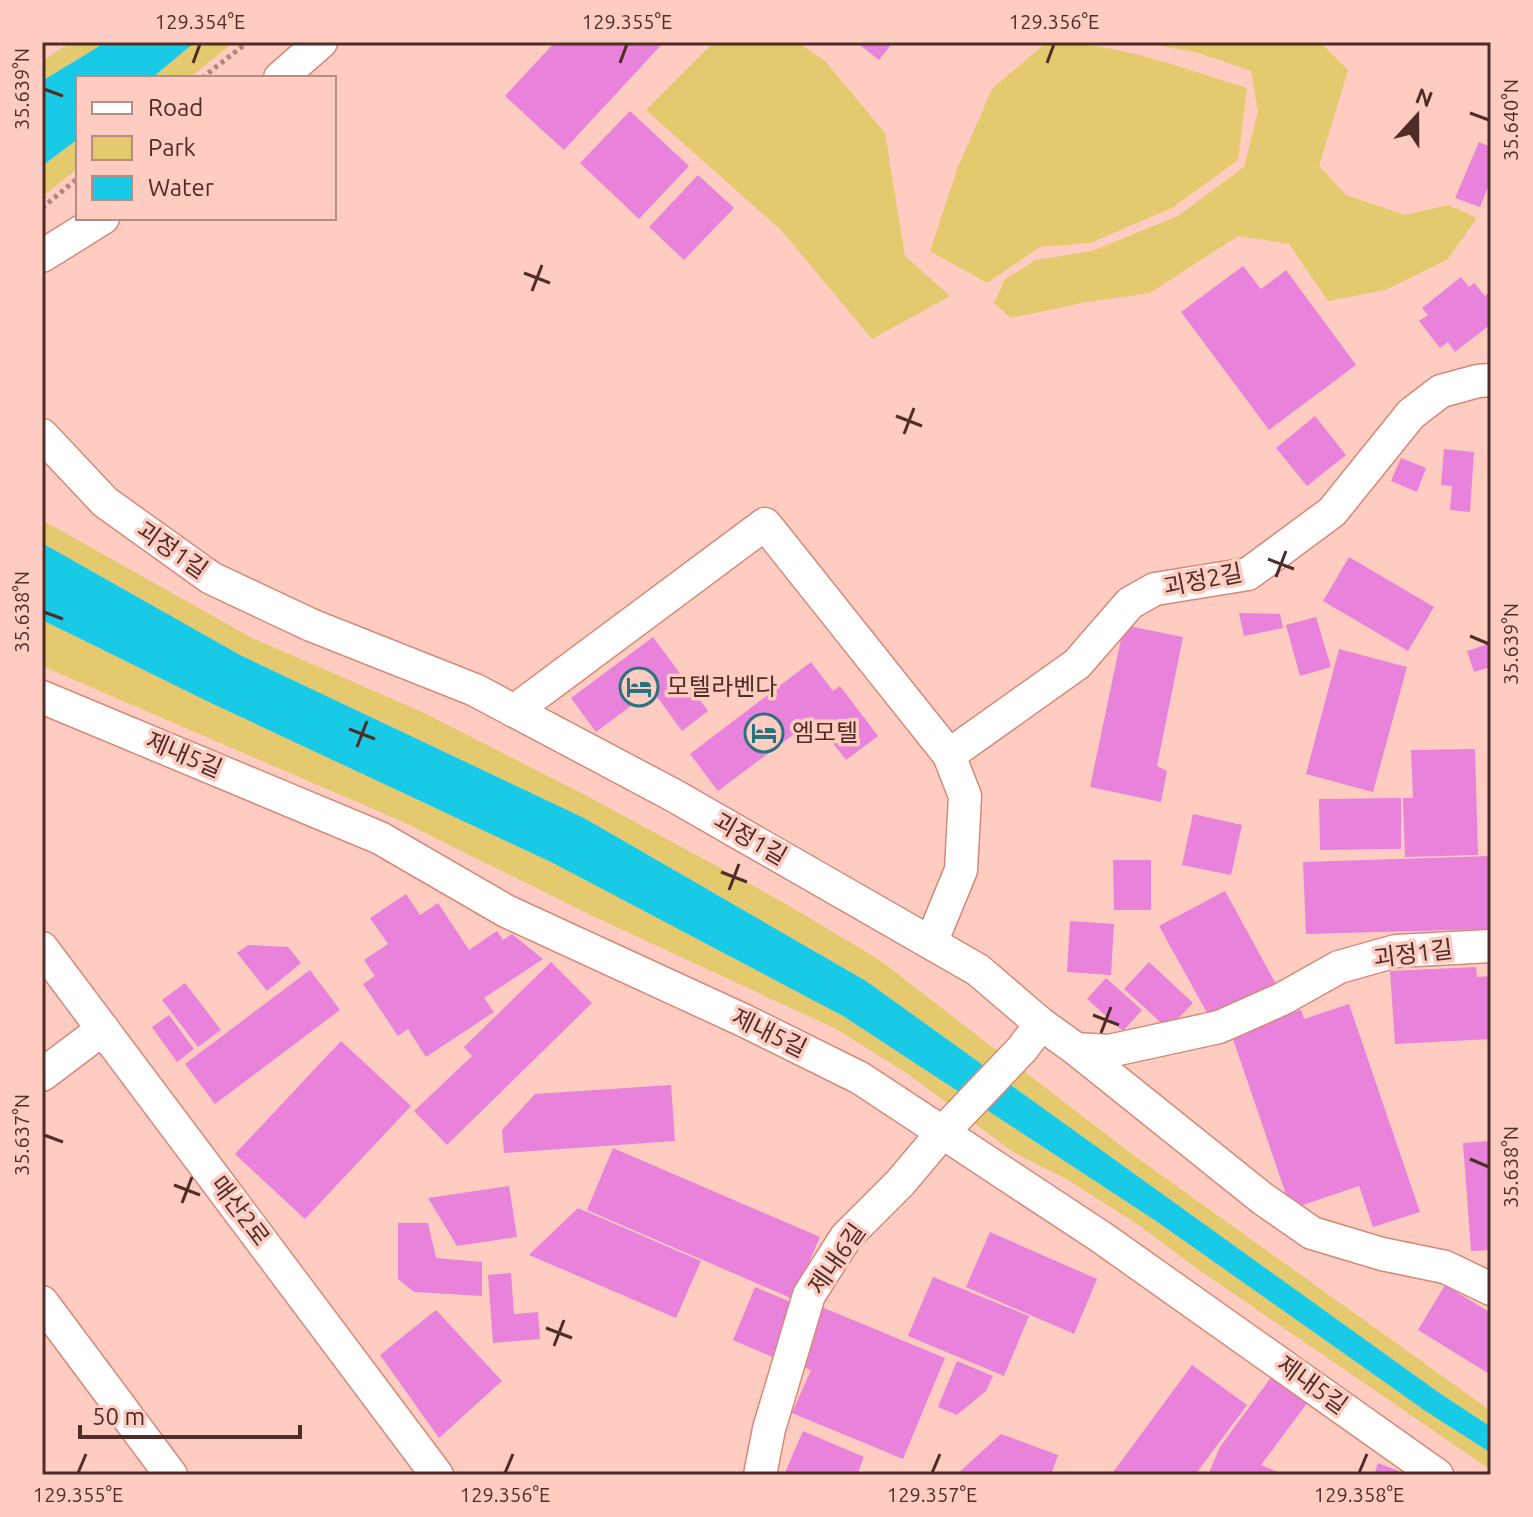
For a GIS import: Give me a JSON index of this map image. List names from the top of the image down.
{
  "streets": {
    "street": [
      "괴정1길",
      "괴정2길",
      "제내5길",
      "매산2로",
      "제내6길"
    ]
  },
  "crossings": [
    ["괴정1길", "제내6길"],
    ["제내5길", "제내6길"]
  ],
  "places": {
    "hotel": ["모텔라벤다", "엠모텔"]
  },
  "legend": ["Road", "Park", "Water"],
  "scale_bar": "50 m",
  "north": "top",
  "coordinates": [
    "129.354°E",
    "129.355°E",
    "129.356°E",
    "35.639°N",
    "35.640°N",
    "35.638°N",
    "35.637°N",
    "129.357°E",
    "129.358°E"
  ]
}
